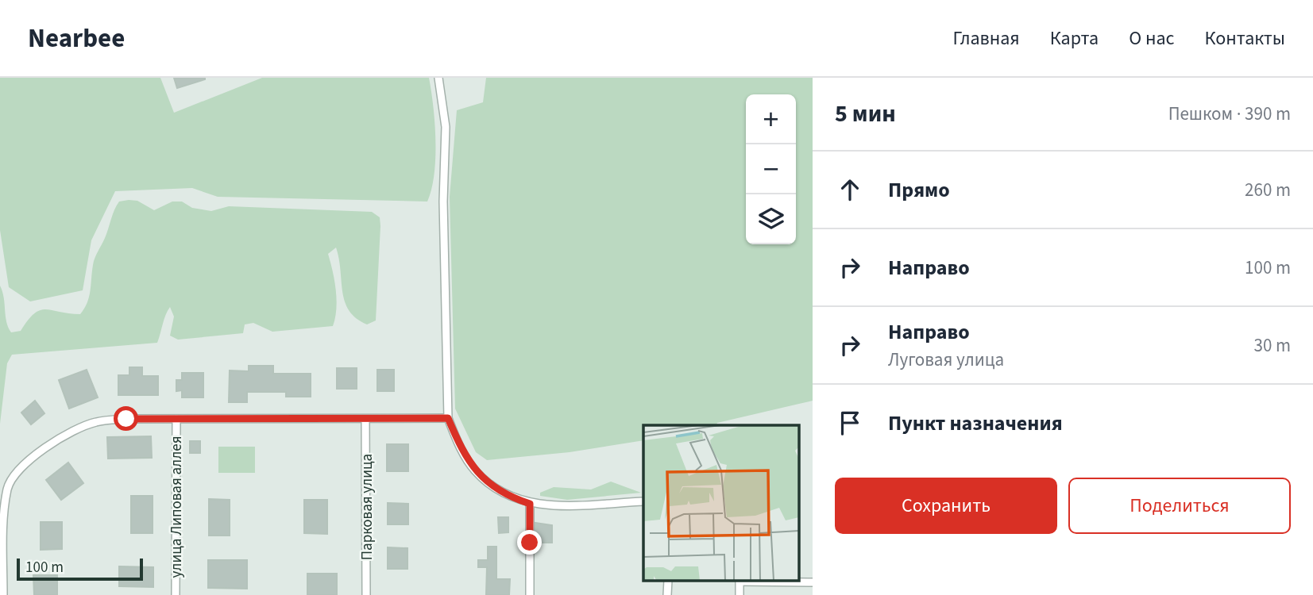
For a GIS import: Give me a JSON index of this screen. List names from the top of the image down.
{
  "streets": {
    "street": ["улица Липовая аллея", "Парковая улица"]
  },
  "scale_bar": "100 m",
  "page": {
    "header": "Nearbee",
    "nav": [
      "Главная",
      "Карта",
      "О нас",
      "Контакты"
    ],
    "heading": ["5 мин", "Пешком · 390 m"],
    "map_buttons": ["+", "−"],
    "list": [
      ["Прямо", "260 m"],
      ["Направо", "100 m"],
      ["Направо", "Луговая улица", "30 m"],
      "Пункт назначения"
    ],
    "buttons": ["Сохранить", "Поделиться"],
    "scale": "100 m"
  }
}
